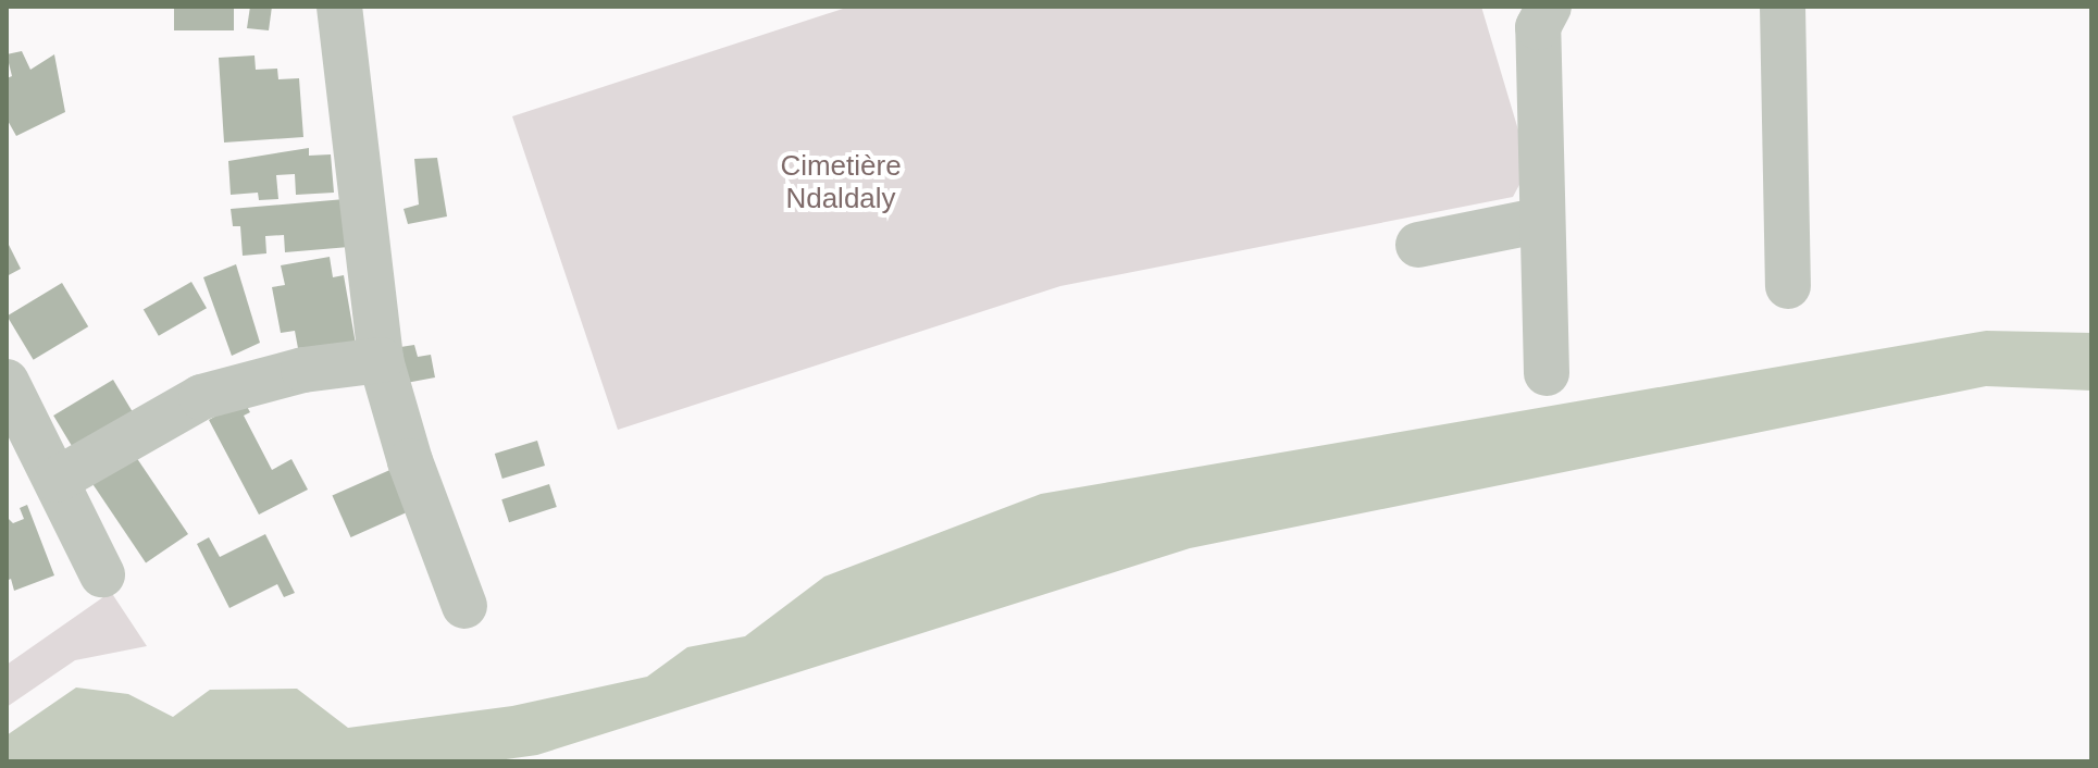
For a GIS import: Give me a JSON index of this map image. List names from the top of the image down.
{
  "parks": ["Cimetière Ndaldaly"]
}
